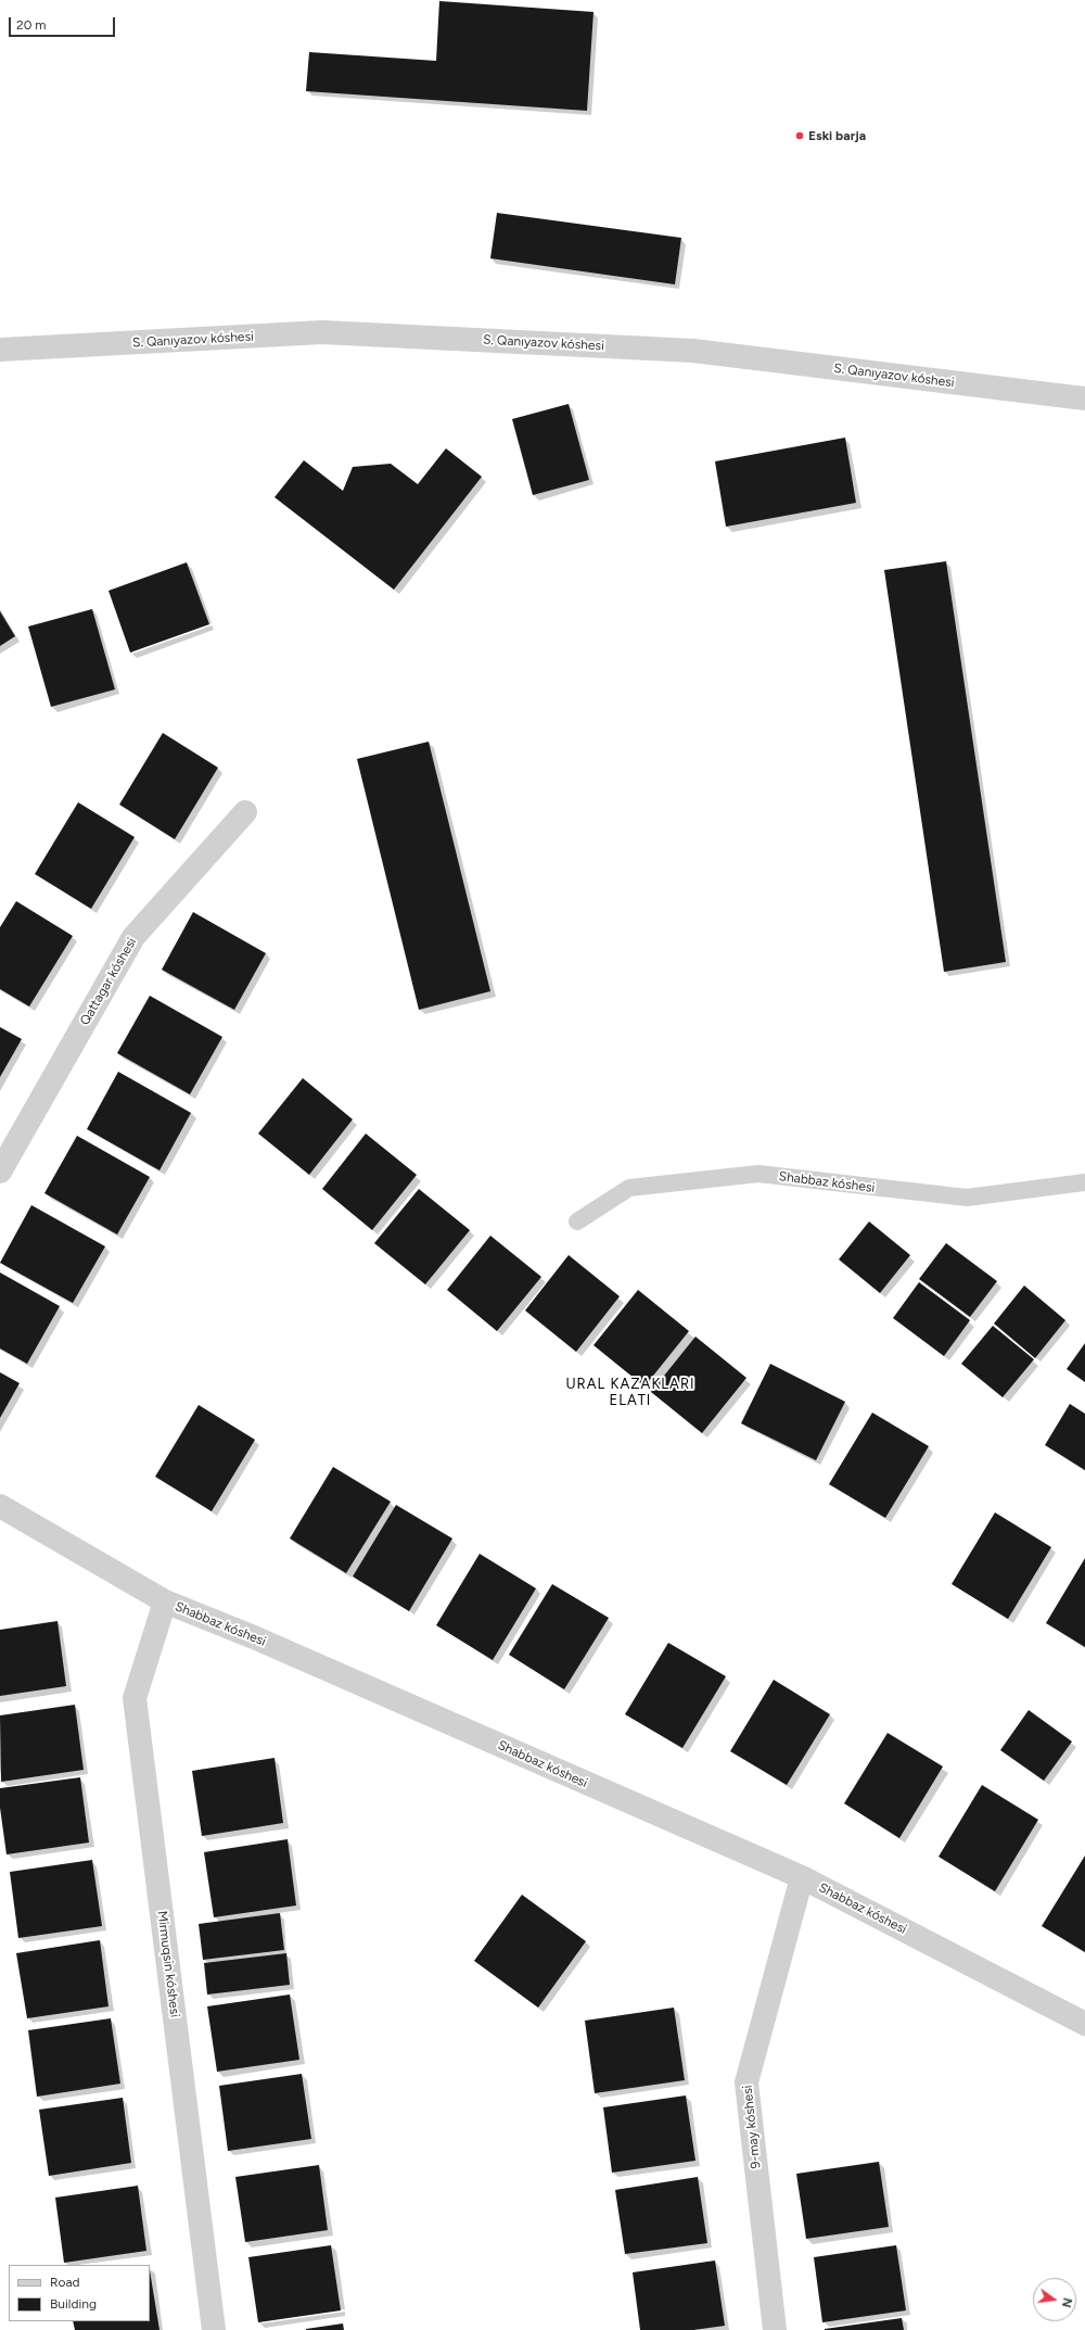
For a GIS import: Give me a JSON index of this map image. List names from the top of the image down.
{
  "streets": {
    "street": [
      "S. Qanıyazov kóshesi",
      "Qattagar kóshesi",
      "Shabbaz kóshesi",
      "Mirmuqsin kóshesi",
      "9-may kóshesi"
    ]
  },
  "crossings": [
    ["Shabbaz kóshesi", "Mirmuqsin kóshesi"],
    ["Shabbaz kóshesi", "9-may kóshesi"]
  ],
  "districts": ["URAL KAZAKLARI ELATI"],
  "places": ["Eski barja"],
  "legend": ["Road", "Building"],
  "scale_bar": "20 m",
  "north": "right"
}
